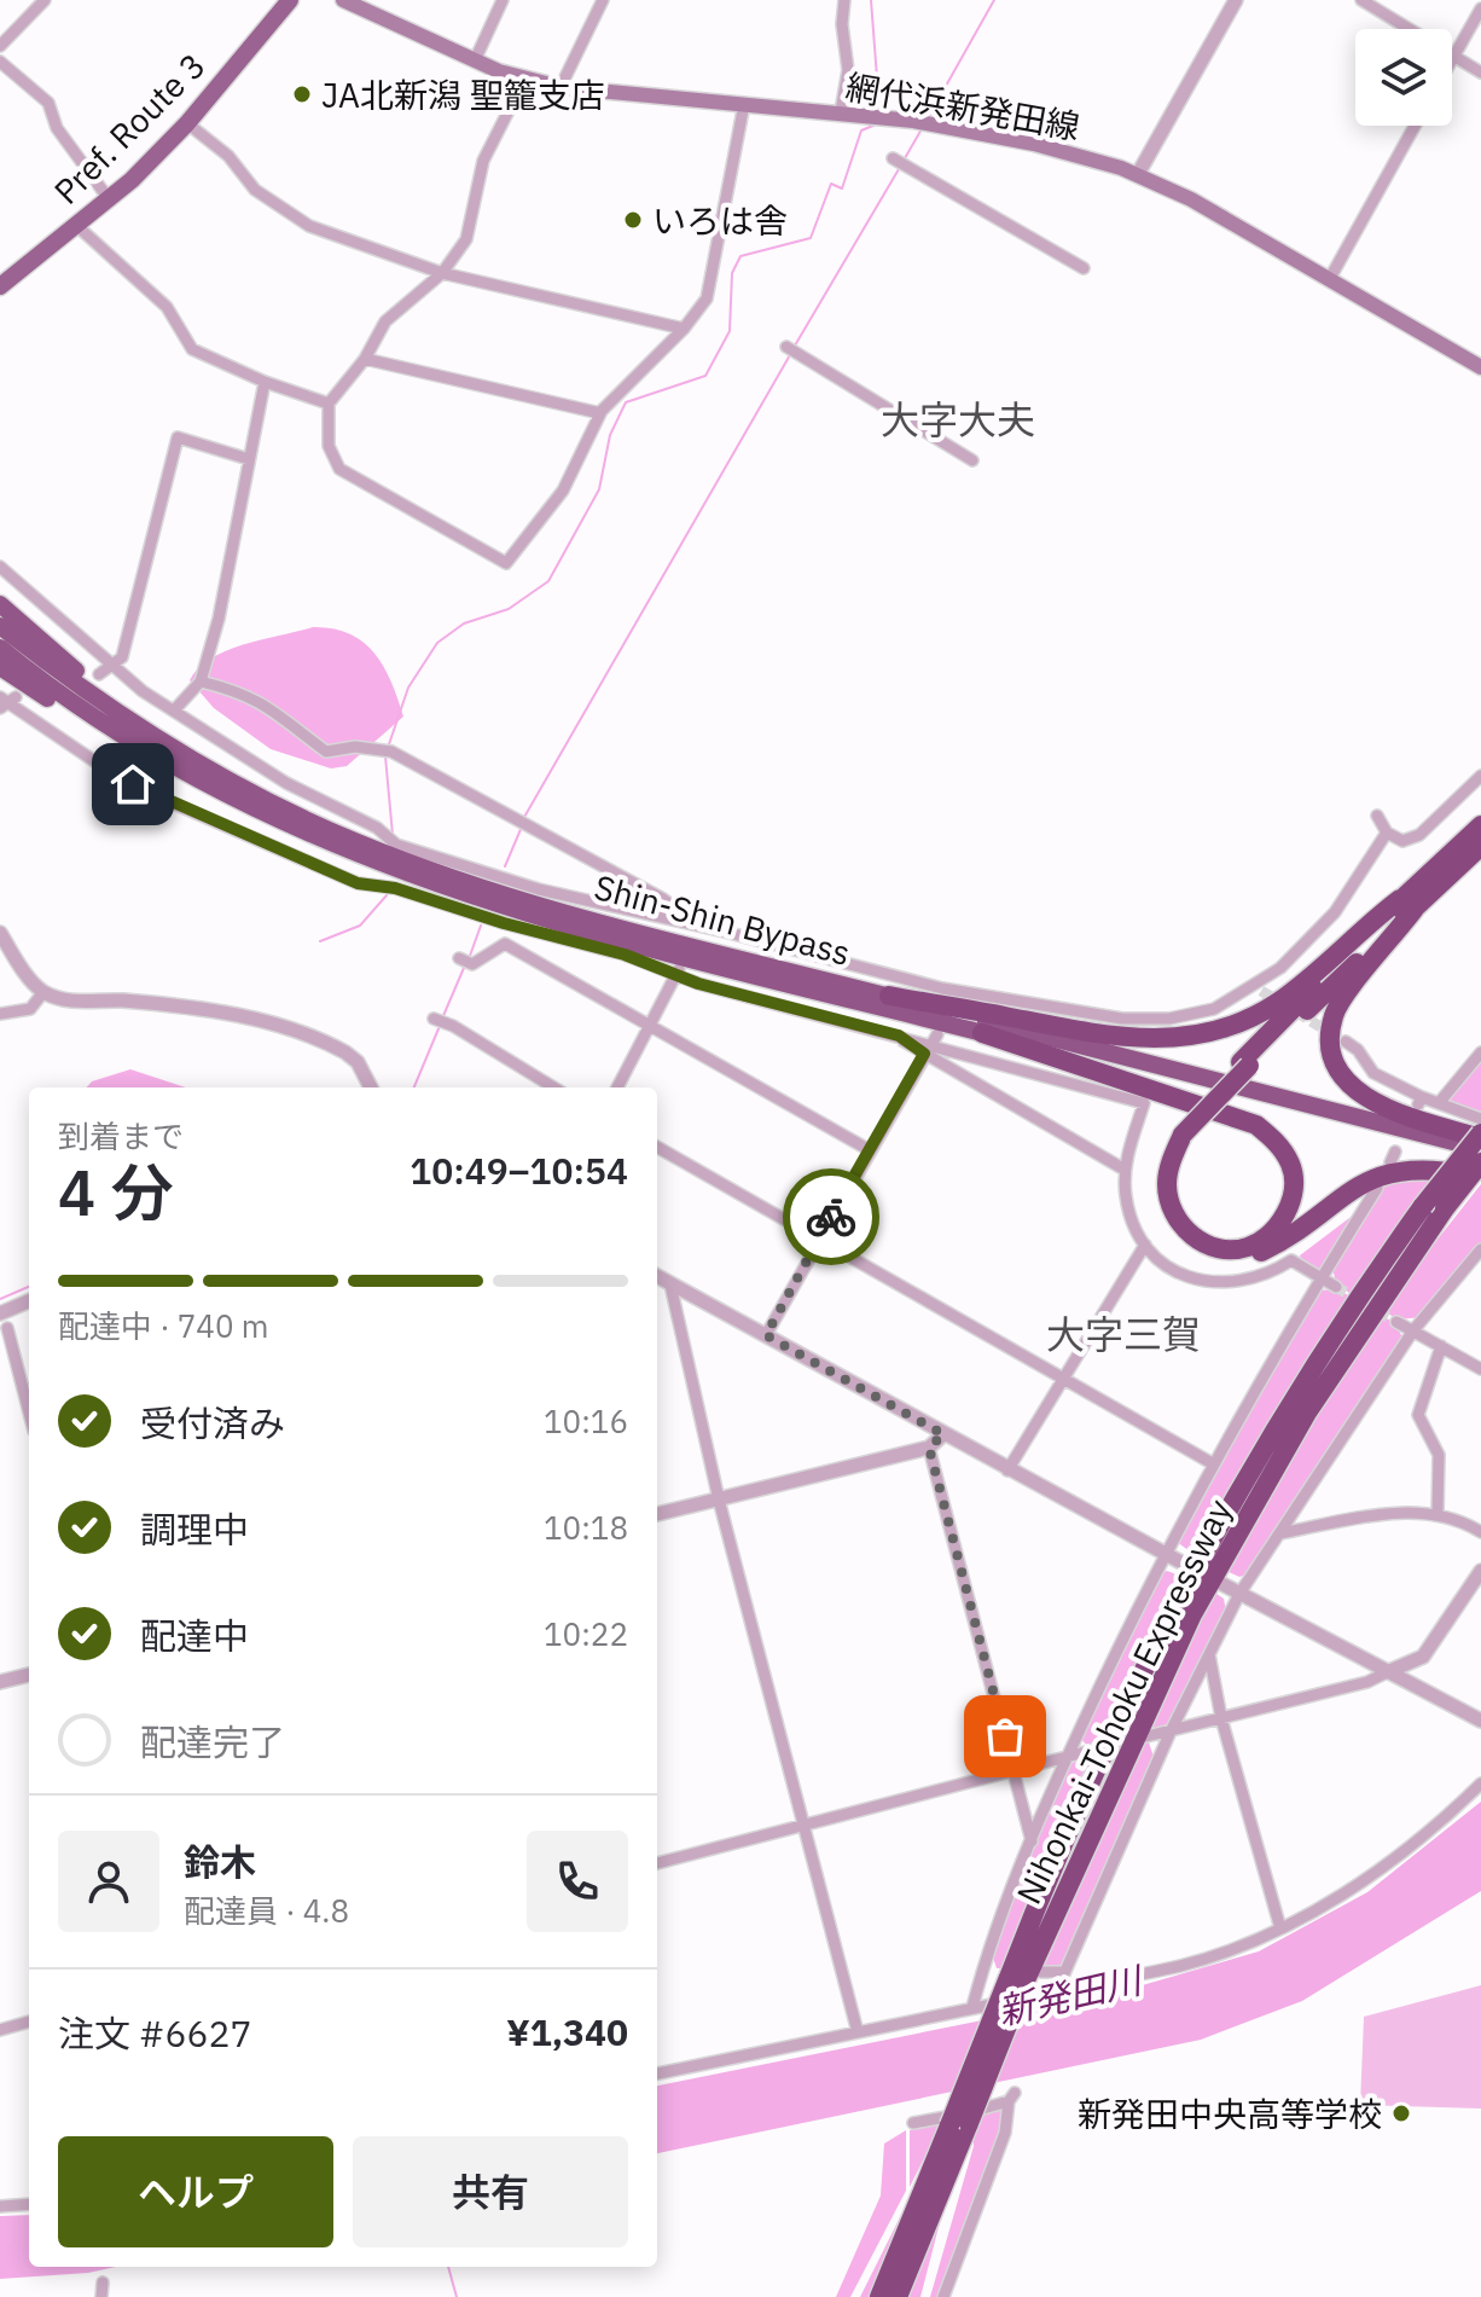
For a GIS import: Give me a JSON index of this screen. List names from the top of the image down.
{
  "streets": {
    "highway": ["Shin-Shin Bypass", "Nihonkai-Tohoku Expressway"],
    "main road": ["網代浜新発田線", "Pref. Route 3"]
  },
  "crossings": [
    ["Shin-Shin Bypass", "Nihonkai-Tohoku Expressway"]
  ],
  "districts": ["大字大夫", "大字三賀"],
  "water": ["新発田川"],
  "places": ["JA北新潟 聖籠支店", "いろは舎", "新発田中央高等学校"],
  "page": {
    "heading": ["4 分", "到着まで", "10:49–10:54"],
    "panel": [
      "鈴木",
      "配達員 · 4.8",
      "注文 #6627",
      "¥1,340"
    ],
    "bar": "配達中 · 740 m",
    "list": [
      ["受付済み", "10:16"],
      ["調理中", "10:18"],
      ["配達中", "10:22"],
      "配達完了"
    ],
    "buttons": ["ヘルプ", "共有"]
  }
}
